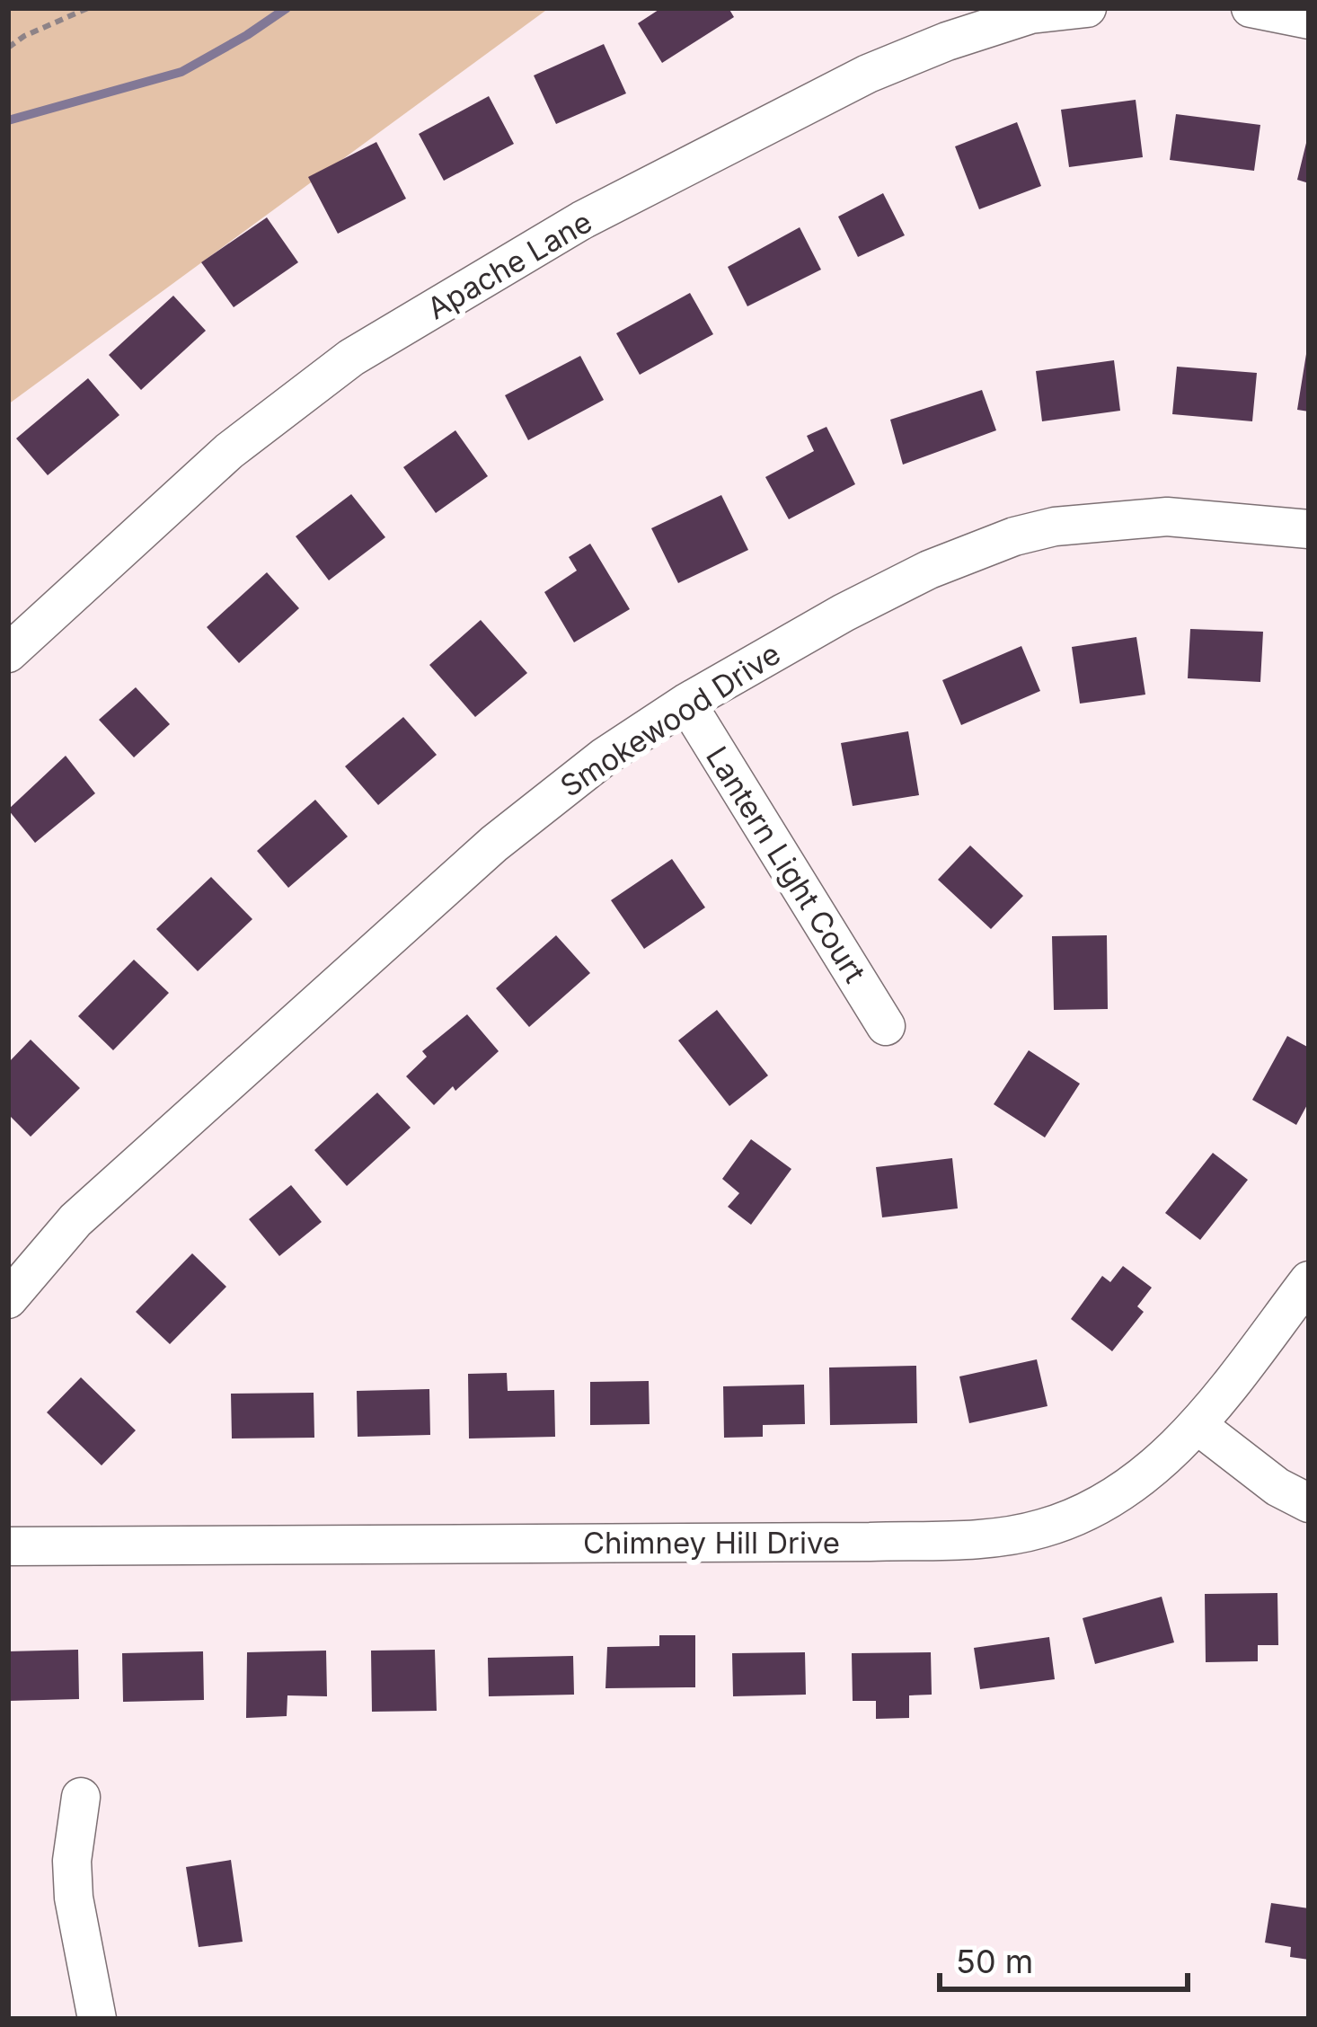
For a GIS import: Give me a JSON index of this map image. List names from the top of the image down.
{
  "streets": {
    "street": [
      "Apache Lane",
      "Smokewood Drive",
      "Lantern Light Court",
      "Chimney Hill Drive"
    ]
  },
  "crossings": [
    ["Smokewood Drive", "Lantern Light Court"]
  ],
  "scale_bar": "50 m"
}
